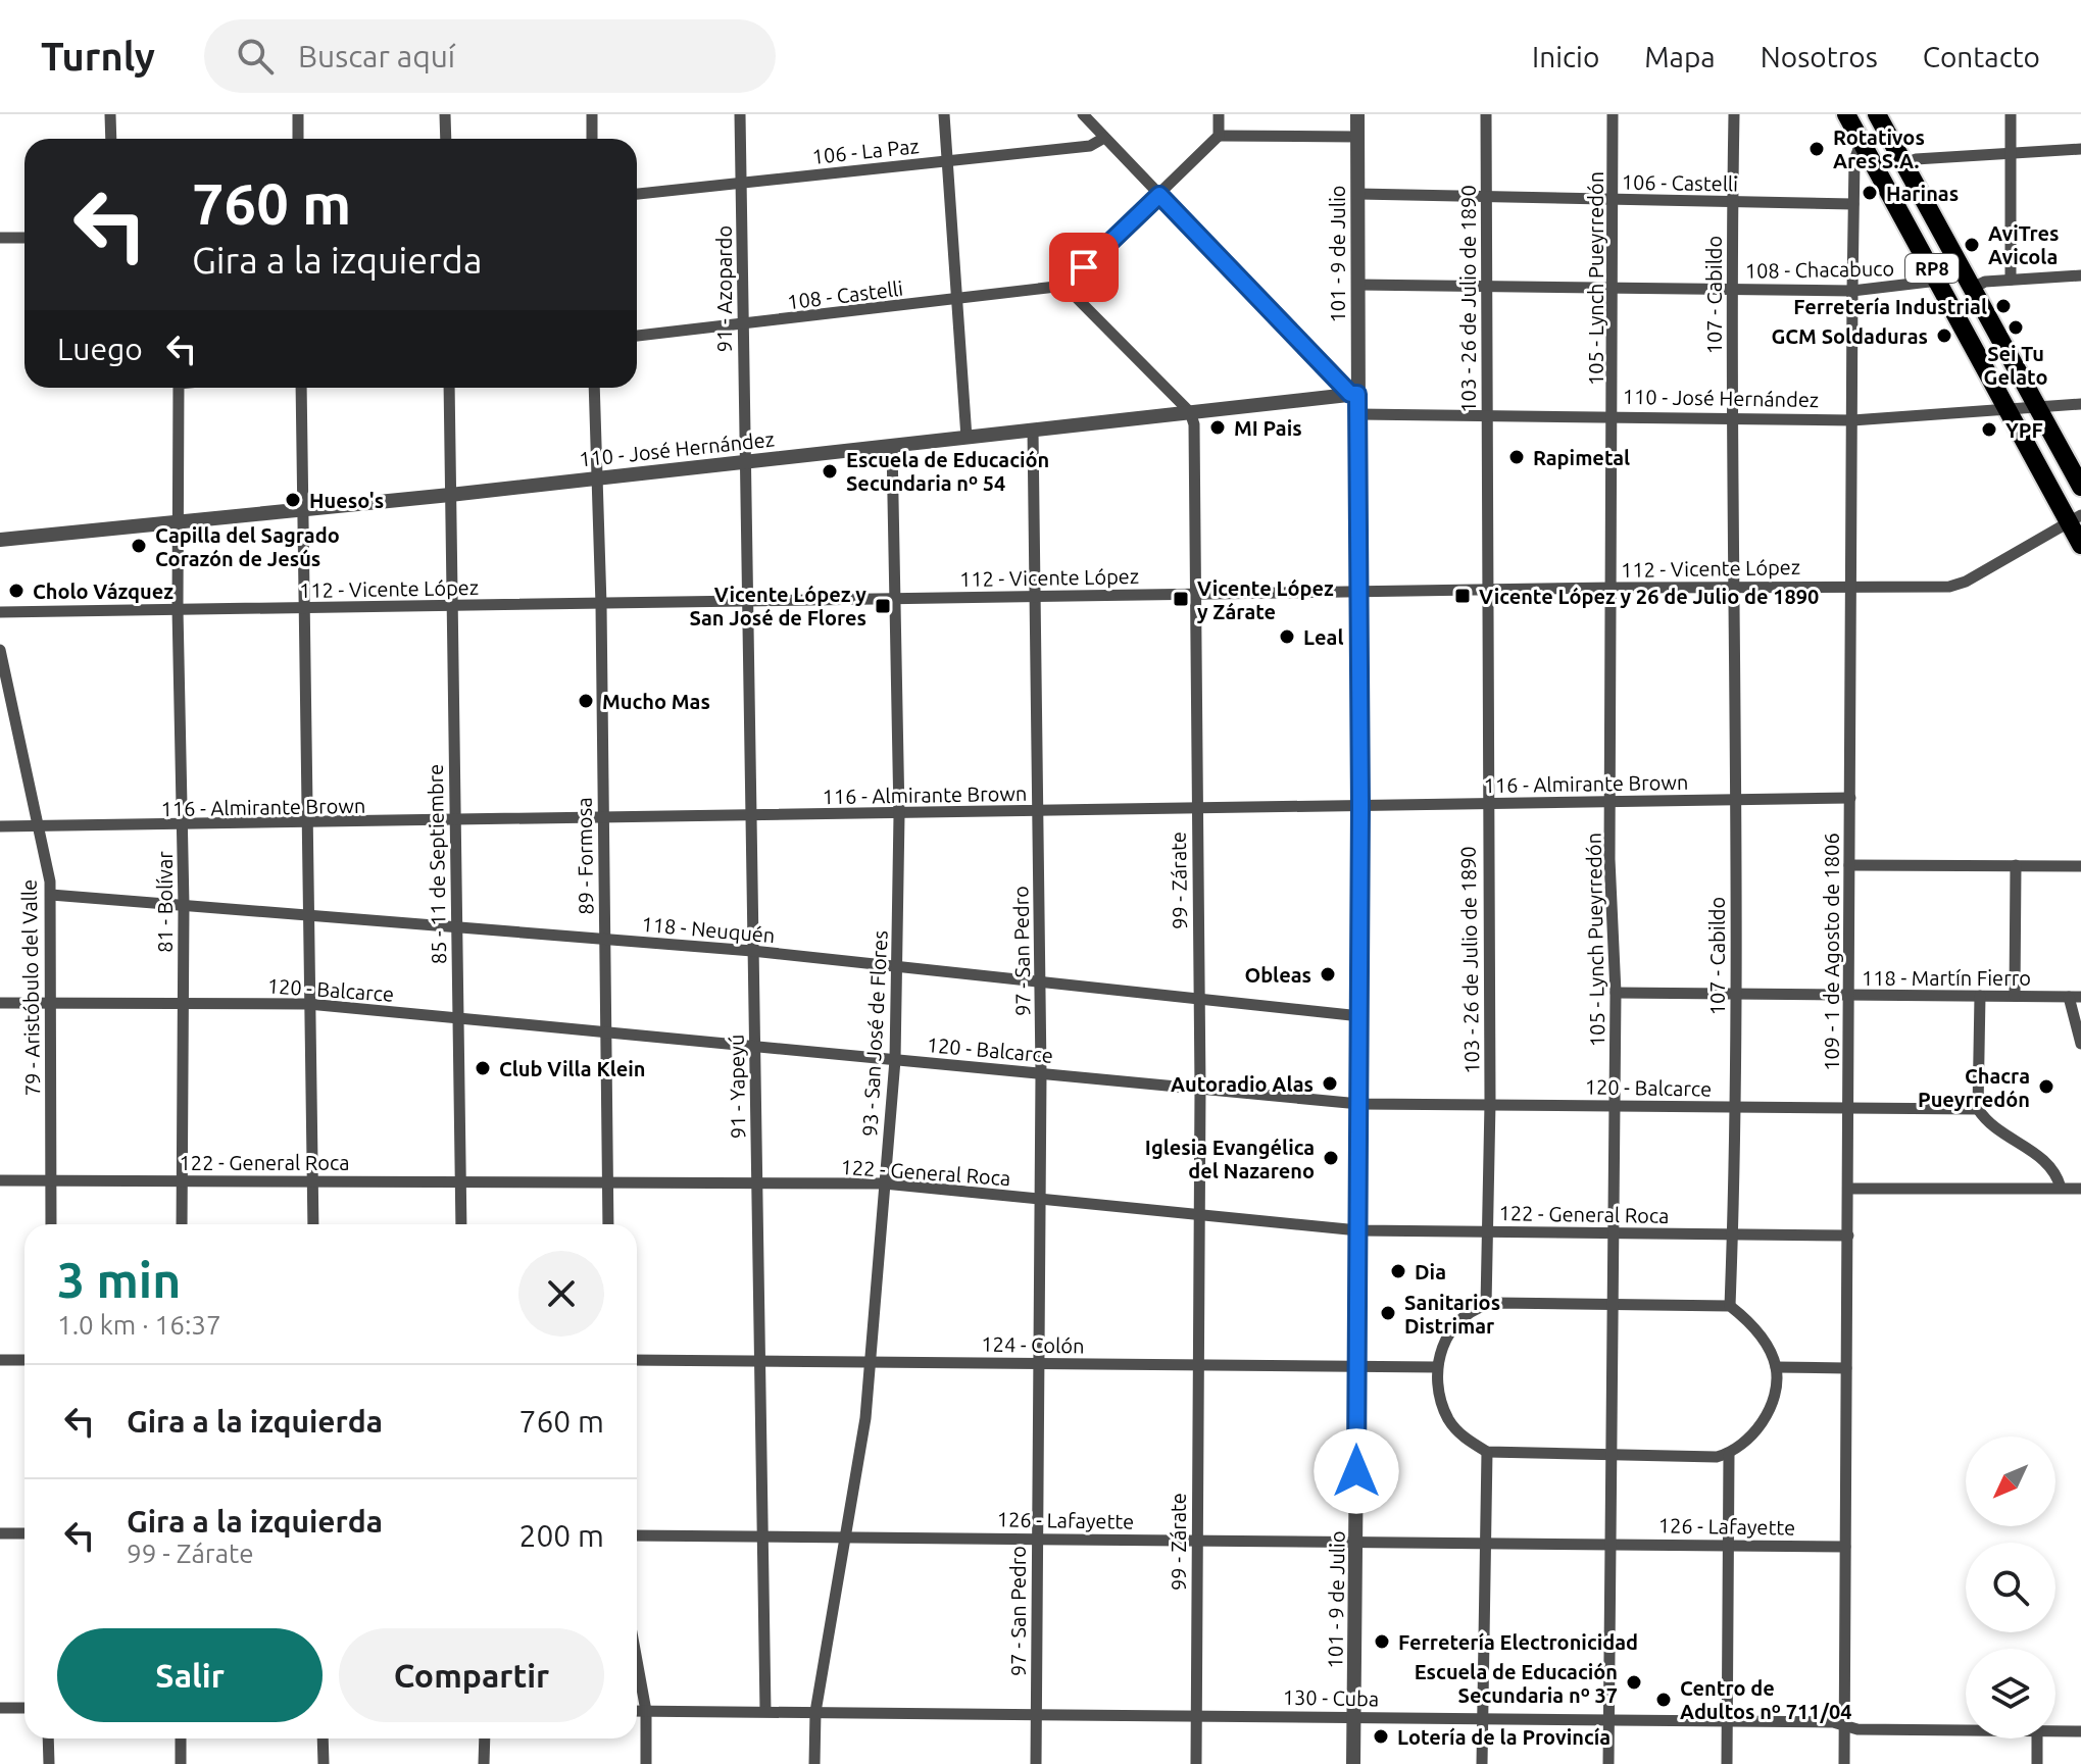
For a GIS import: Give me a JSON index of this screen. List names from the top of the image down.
{
  "streets": {
    "main road": ["RP8"],
    "street": [
      "106 - La Paz",
      "106 - Castelli",
      "101 - 9 de Julio",
      "108 - Chacabuco",
      "105 - Lynch Pueyrredón",
      "91 - Azopardo",
      "108 - Castelli",
      "107 - Cabildo",
      "103 - 26 de Julio de 1890",
      "110 - José Hernández",
      "112 - Vicente López",
      "116 - Almirante Brown",
      "89 - Formosa",
      "85 - 11 de Septiembre",
      "99 - Zárate",
      "81 - Bolívar",
      "118 - Neuquén",
      "97 - San Pedro",
      "109 - 1 de Agosto de 1806",
      "118 - Martín Fierro",
      "79 - Aristóbulo del Valle",
      "120 - Balcarce",
      "93 - San José de Flores",
      "91 - Yapeyú",
      "122 - General Roca",
      "124 - Colón",
      "126 - Lafayette",
      "130 - Cuba"
    ]
  },
  "crossings": [
    ["106 - La Paz", "91 - Azopardo"],
    ["106 - Castelli", "101 - 9 de Julio"],
    ["106 - Castelli", "105 - Lynch Pueyrredón"],
    ["106 - Castelli", "107 - Cabildo"],
    ["106 - Castelli", "103 - 26 de Julio de 1890"],
    ["106 - Castelli", "109 - 1 de Agosto de 1806"],
    ["101 - 9 de Julio", "108 - Chacabuco"],
    ["101 - 9 de Julio", "110 - José Hernández"],
    ["101 - 9 de Julio", "112 - Vicente López"],
    ["101 - 9 de Julio", "116 - Almirante Brown"],
    ["101 - 9 de Julio", "118 - Neuquén"],
    ["101 - 9 de Julio", "120 - Balcarce"],
    ["101 - 9 de Julio", "122 - General Roca"],
    ["101 - 9 de Julio", "124 - Colón"],
    ["101 - 9 de Julio", "126 - Lafayette"],
    ["101 - 9 de Julio", "130 - Cuba"],
    ["RP8", "108 - Chacabuco"],
    ["RP8", "110 - José Hernández"],
    ["RP8", "112 - Vicente López"],
    ["RP8", "109 - 1 de Agosto de 1806"],
    ["108 - Chacabuco", "105 - Lynch Pueyrredón"],
    ["108 - Chacabuco", "107 - Cabildo"],
    ["108 - Chacabuco", "103 - 26 de Julio de 1890"],
    ["108 - Chacabuco", "109 - 1 de Agosto de 1806"],
    ["105 - Lynch Pueyrredón", "107 - Cabildo"],
    ["105 - Lynch Pueyrredón", "110 - José Hernández"],
    ["105 - Lynch Pueyrredón", "112 - Vicente López"],
    ["105 - Lynch Pueyrredón", "116 - Almirante Brown"],
    ["105 - Lynch Pueyrredón", "118 - Martín Fierro"],
    ["105 - Lynch Pueyrredón", "120 - Balcarce"],
    ["105 - Lynch Pueyrredón", "122 - General Roca"],
    ["105 - Lynch Pueyrredón", "126 - Lafayette"],
    ["105 - Lynch Pueyrredón", "130 - Cuba"],
    ["91 - Azopardo", "108 - Castelli"],
    ["91 - Azopardo", "110 - José Hernández"],
    ["91 - Azopardo", "91 - Yapeyú"],
    ["107 - Cabildo", "110 - José Hernández"],
    ["107 - Cabildo", "112 - Vicente López"],
    ["107 - Cabildo", "116 - Almirante Brown"],
    ["107 - Cabildo", "118 - Martín Fierro"],
    ["107 - Cabildo", "120 - Balcarce"],
    ["107 - Cabildo", "122 - General Roca"],
    ["103 - 26 de Julio de 1890", "110 - José Hernández"],
    ["103 - 26 de Julio de 1890", "112 - Vicente López"],
    ["103 - 26 de Julio de 1890", "116 - Almirante Brown"],
    ["103 - 26 de Julio de 1890", "120 - Balcarce"],
    ["103 - 26 de Julio de 1890", "122 - General Roca"],
    ["110 - José Hernández", "89 - Formosa"],
    ["110 - José Hernández", "85 - 11 de Septiembre"],
    ["110 - José Hernández", "99 - Zárate"],
    ["110 - José Hernández", "81 - Bolívar"],
    ["110 - José Hernández", "97 - San Pedro"],
    ["110 - José Hernández", "109 - 1 de Agosto de 1806"],
    ["110 - José Hernández", "93 - San José de Flores"],
    ["110 - José Hernández", "91 - Yapeyú"],
    ["112 - Vicente López", "89 - Formosa"],
    ["112 - Vicente López", "85 - 11 de Septiembre"],
    ["112 - Vicente López", "99 - Zárate"],
    ["112 - Vicente López", "81 - Bolívar"],
    ["112 - Vicente López", "97 - San Pedro"],
    ["112 - Vicente López", "109 - 1 de Agosto de 1806"],
    ["112 - Vicente López", "93 - San José de Flores"],
    ["112 - Vicente López", "91 - Yapeyú"],
    ["116 - Almirante Brown", "89 - Formosa"],
    ["116 - Almirante Brown", "85 - 11 de Septiembre"],
    ["116 - Almirante Brown", "99 - Zárate"],
    ["116 - Almirante Brown", "81 - Bolívar"],
    ["116 - Almirante Brown", "97 - San Pedro"],
    ["116 - Almirante Brown", "109 - 1 de Agosto de 1806"],
    ["116 - Almirante Brown", "79 - Aristóbulo del Valle"],
    ["116 - Almirante Brown", "93 - San José de Flores"],
    ["116 - Almirante Brown", "91 - Yapeyú"],
    ["89 - Formosa", "118 - Neuquén"],
    ["89 - Formosa", "120 - Balcarce"],
    ["89 - Formosa", "122 - General Roca"],
    ["85 - 11 de Septiembre", "118 - Neuquén"],
    ["85 - 11 de Septiembre", "120 - Balcarce"],
    ["85 - 11 de Septiembre", "122 - General Roca"],
    ["99 - Zárate", "118 - Neuquén"],
    ["99 - Zárate", "120 - Balcarce"],
    ["99 - Zárate", "122 - General Roca"],
    ["99 - Zárate", "124 - Colón"],
    ["99 - Zárate", "126 - Lafayette"],
    ["99 - Zárate", "130 - Cuba"],
    ["81 - Bolívar", "118 - Neuquén"],
    ["81 - Bolívar", "120 - Balcarce"],
    ["81 - Bolívar", "122 - General Roca"],
    ["118 - Neuquén", "97 - San Pedro"],
    ["118 - Neuquén", "79 - Aristóbulo del Valle"],
    ["118 - Neuquén", "93 - San José de Flores"],
    ["118 - Neuquén", "91 - Yapeyú"],
    ["97 - San Pedro", "120 - Balcarce"],
    ["97 - San Pedro", "122 - General Roca"],
    ["97 - San Pedro", "124 - Colón"],
    ["97 - San Pedro", "126 - Lafayette"],
    ["97 - San Pedro", "130 - Cuba"],
    ["109 - 1 de Agosto de 1806", "118 - Martín Fierro"],
    ["109 - 1 de Agosto de 1806", "120 - Balcarce"],
    ["109 - 1 de Agosto de 1806", "122 - General Roca"],
    ["109 - 1 de Agosto de 1806", "126 - Lafayette"],
    ["109 - 1 de Agosto de 1806", "130 - Cuba"],
    ["79 - Aristóbulo del Valle", "120 - Balcarce"],
    ["79 - Aristóbulo del Valle", "122 - General Roca"],
    ["120 - Balcarce", "93 - San José de Flores"],
    ["120 - Balcarce", "91 - Yapeyú"],
    ["93 - San José de Flores", "122 - General Roca"],
    ["93 - San José de Flores", "124 - Colón"],
    ["93 - San José de Flores", "126 - Lafayette"],
    ["93 - San José de Flores", "130 - Cuba"],
    ["91 - Yapeyú", "122 - General Roca"],
    ["91 - Yapeyú", "124 - Colón"],
    ["91 - Yapeyú", "126 - Lafayette"],
    ["91 - Yapeyú", "130 - Cuba"]
  ],
  "places": {
    "other": [
      "Rotativos Ares S.A.",
      "Harinas",
      "AviTres Avicola",
      "Ferretería Industrial",
      "Sei Tu Gelato",
      "GCM Soldaduras",
      "MI Pais",
      "YPF",
      "Rapimetal",
      "Escuela de Educación Secundaria nº 54",
      "Hueso's",
      "Capilla del Sagrado Corazón de Jesús",
      "Cholo Vázquez",
      "Leal",
      "Mucho Mas",
      "Obleas",
      "Club Villa Klein",
      "Autoradio Alas",
      "Chacra Pueyrredón",
      "Iglesia Evangélica del Nazareno",
      "Dia",
      "Sanitarios Distrimar",
      "Ferretería Electronicidad",
      "Escuela de Educación Secundaria nº 37",
      "Centro de Adultos nº 711/04",
      "Lotería de la Provincía"
    ],
    "transit": ["Vicente López y 26 de Julio de 1890", "Vicente López y Zárate", "Vicente López y San José de Flores"]
  },
  "north": "bottom left",
  "page": {
    "header": "Turnly",
    "search": "Buscar aquí",
    "nav": [
      "Inicio",
      "Mapa",
      "Nosotros",
      "Contacto"
    ],
    "turn": ["760 m", "Gira a la izquierda"],
    "then": "Luego",
    "heading": ["3 min", "1.0 km · 16:37"],
    "list": [
      {
        "name": "Gira a la izquierda",
        "value": "760 m"
      },
      {
        "name": "Gira a la izquierda",
        "note": "99 - Zárate",
        "value": "200 m"
      }
    ],
    "buttons": ["Salir", "Compartir"]
  }
}
